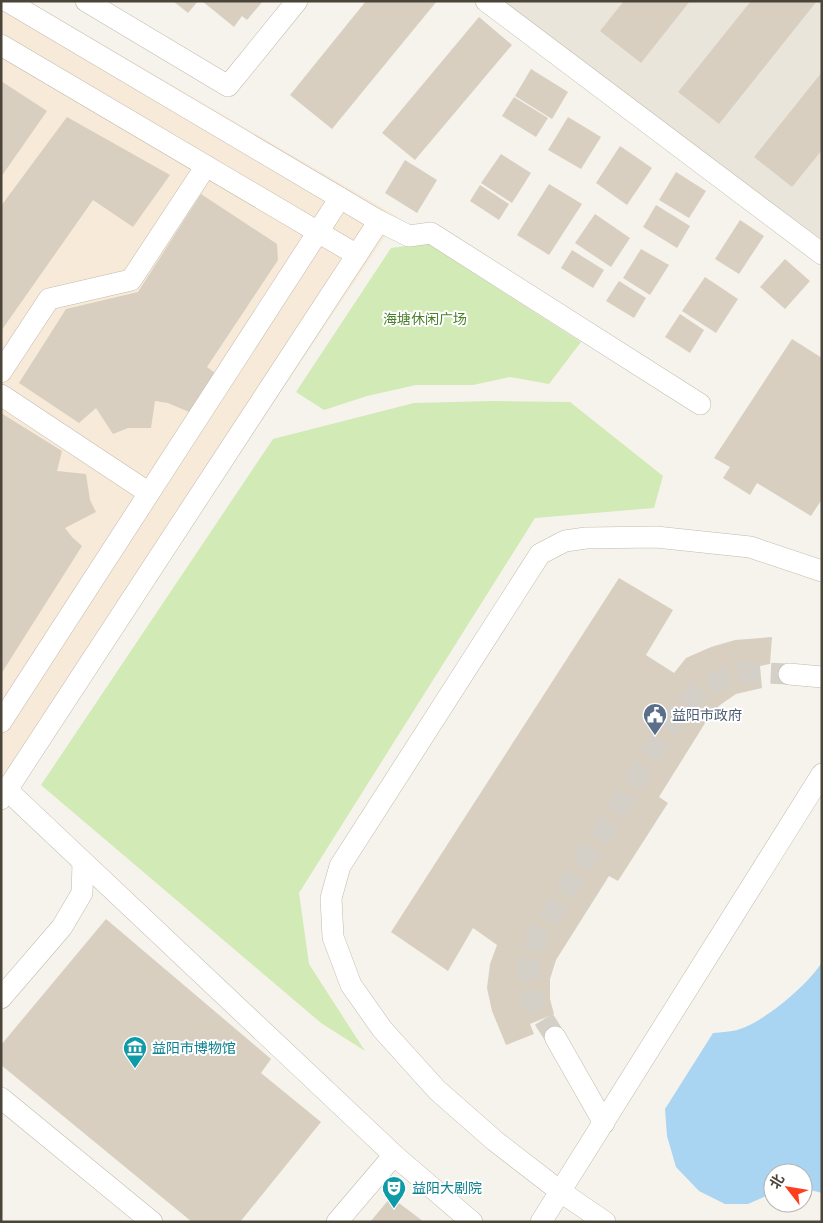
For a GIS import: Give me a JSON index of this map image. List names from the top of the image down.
{
  "parks": ["海塘休闲广场"],
  "places": {
    "public building": ["益阳市政府"],
    "museum": ["益阳市博物馆"],
    "theatre": ["益阳大剧院"]
  },
  "north": "top left"
}
